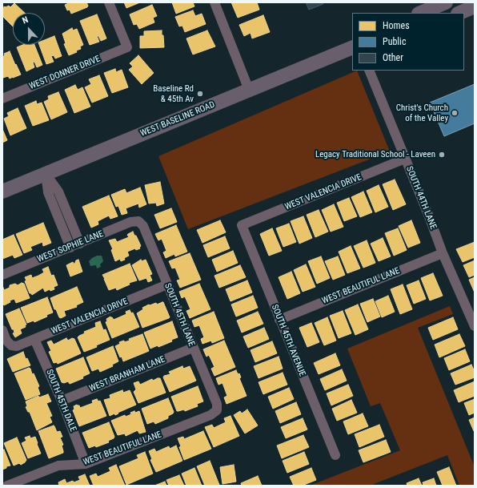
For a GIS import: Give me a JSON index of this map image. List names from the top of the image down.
{
  "streets": {
    "main road": ["WEST BASELINE ROAD"],
    "street": [
      "WEST DONNER DRIVE",
      "WEST VALENCIA DRIVE",
      "SOUTH 44TH LANE",
      "WEST SOPHIE LANE",
      "WEST BEAUTIFUL LANE",
      "SOUTH 45TH LANE",
      "SOUTH 45TH AVENUE",
      "WEST BRANHAM LANE",
      "SOUTH 45TH DALE"
    ]
  },
  "crossings": [
    ["WEST VALENCIA DRIVE", "SOUTH 44TH LANE"],
    ["WEST VALENCIA DRIVE", "SOUTH 45TH LANE"],
    ["WEST VALENCIA DRIVE", "SOUTH 45TH AVENUE"],
    ["WEST VALENCIA DRIVE", "SOUTH 45TH DALE"],
    ["SOUTH 44TH LANE", "WEST BEAUTIFUL LANE"],
    ["WEST SOPHIE LANE", "SOUTH 45TH LANE"],
    ["WEST BEAUTIFUL LANE", "SOUTH 45TH LANE"],
    ["WEST BEAUTIFUL LANE", "SOUTH 45TH AVENUE"],
    ["WEST BEAUTIFUL LANE", "SOUTH 45TH DALE"],
    ["SOUTH 45TH LANE", "WEST BRANHAM LANE"],
    ["WEST BRANHAM LANE", "SOUTH 45TH DALE"]
  ],
  "places": ["Baseline Rd & 45th Av", "Christ's Church of the Valley", "Legacy Traditional School - Laveen"],
  "legend": ["Homes", "Public", "Other"],
  "north": "top"
}
